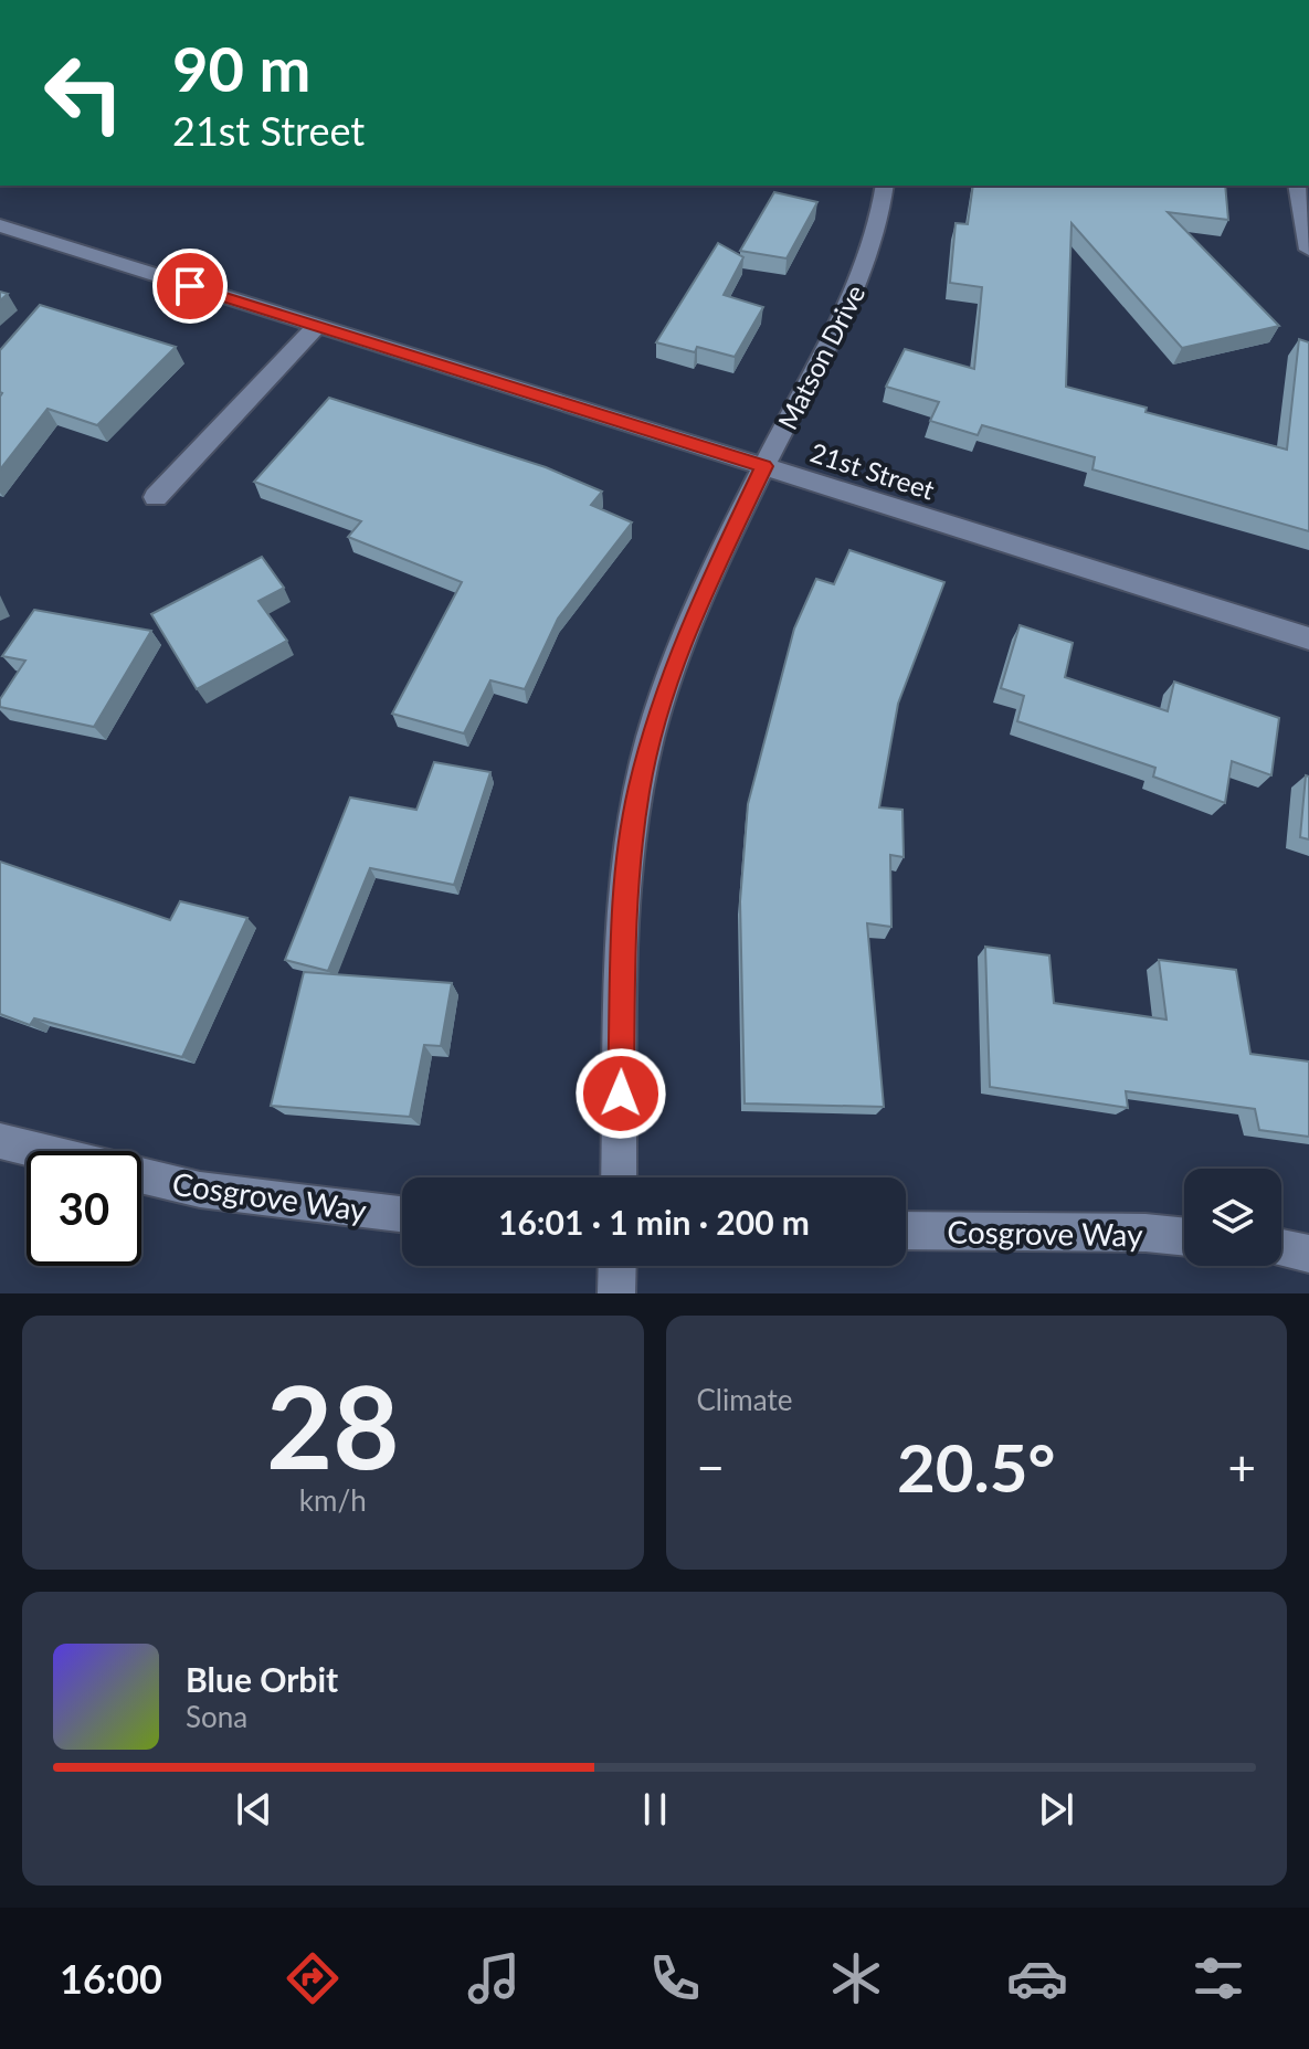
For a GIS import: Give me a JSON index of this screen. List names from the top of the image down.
{
  "streets": {
    "street": ["Matson Drive", "21st Street", "Cosgrove Way"]
  },
  "crossings": [
    ["Matson Drive", "21st Street"]
  ],
  "page": {
    "turn": ["90 m", "21st Street"],
    "limit": "30",
    "trip": "16:01 · 1 min · 200 m",
    "tile": [
      ["28", "km/h"],
      "Climate"
    ],
    "heat": ["−", "20.5°", "+"],
    "song": ["Blue Orbit", "Sona"],
    "tabs": "16:00"
  }
}
